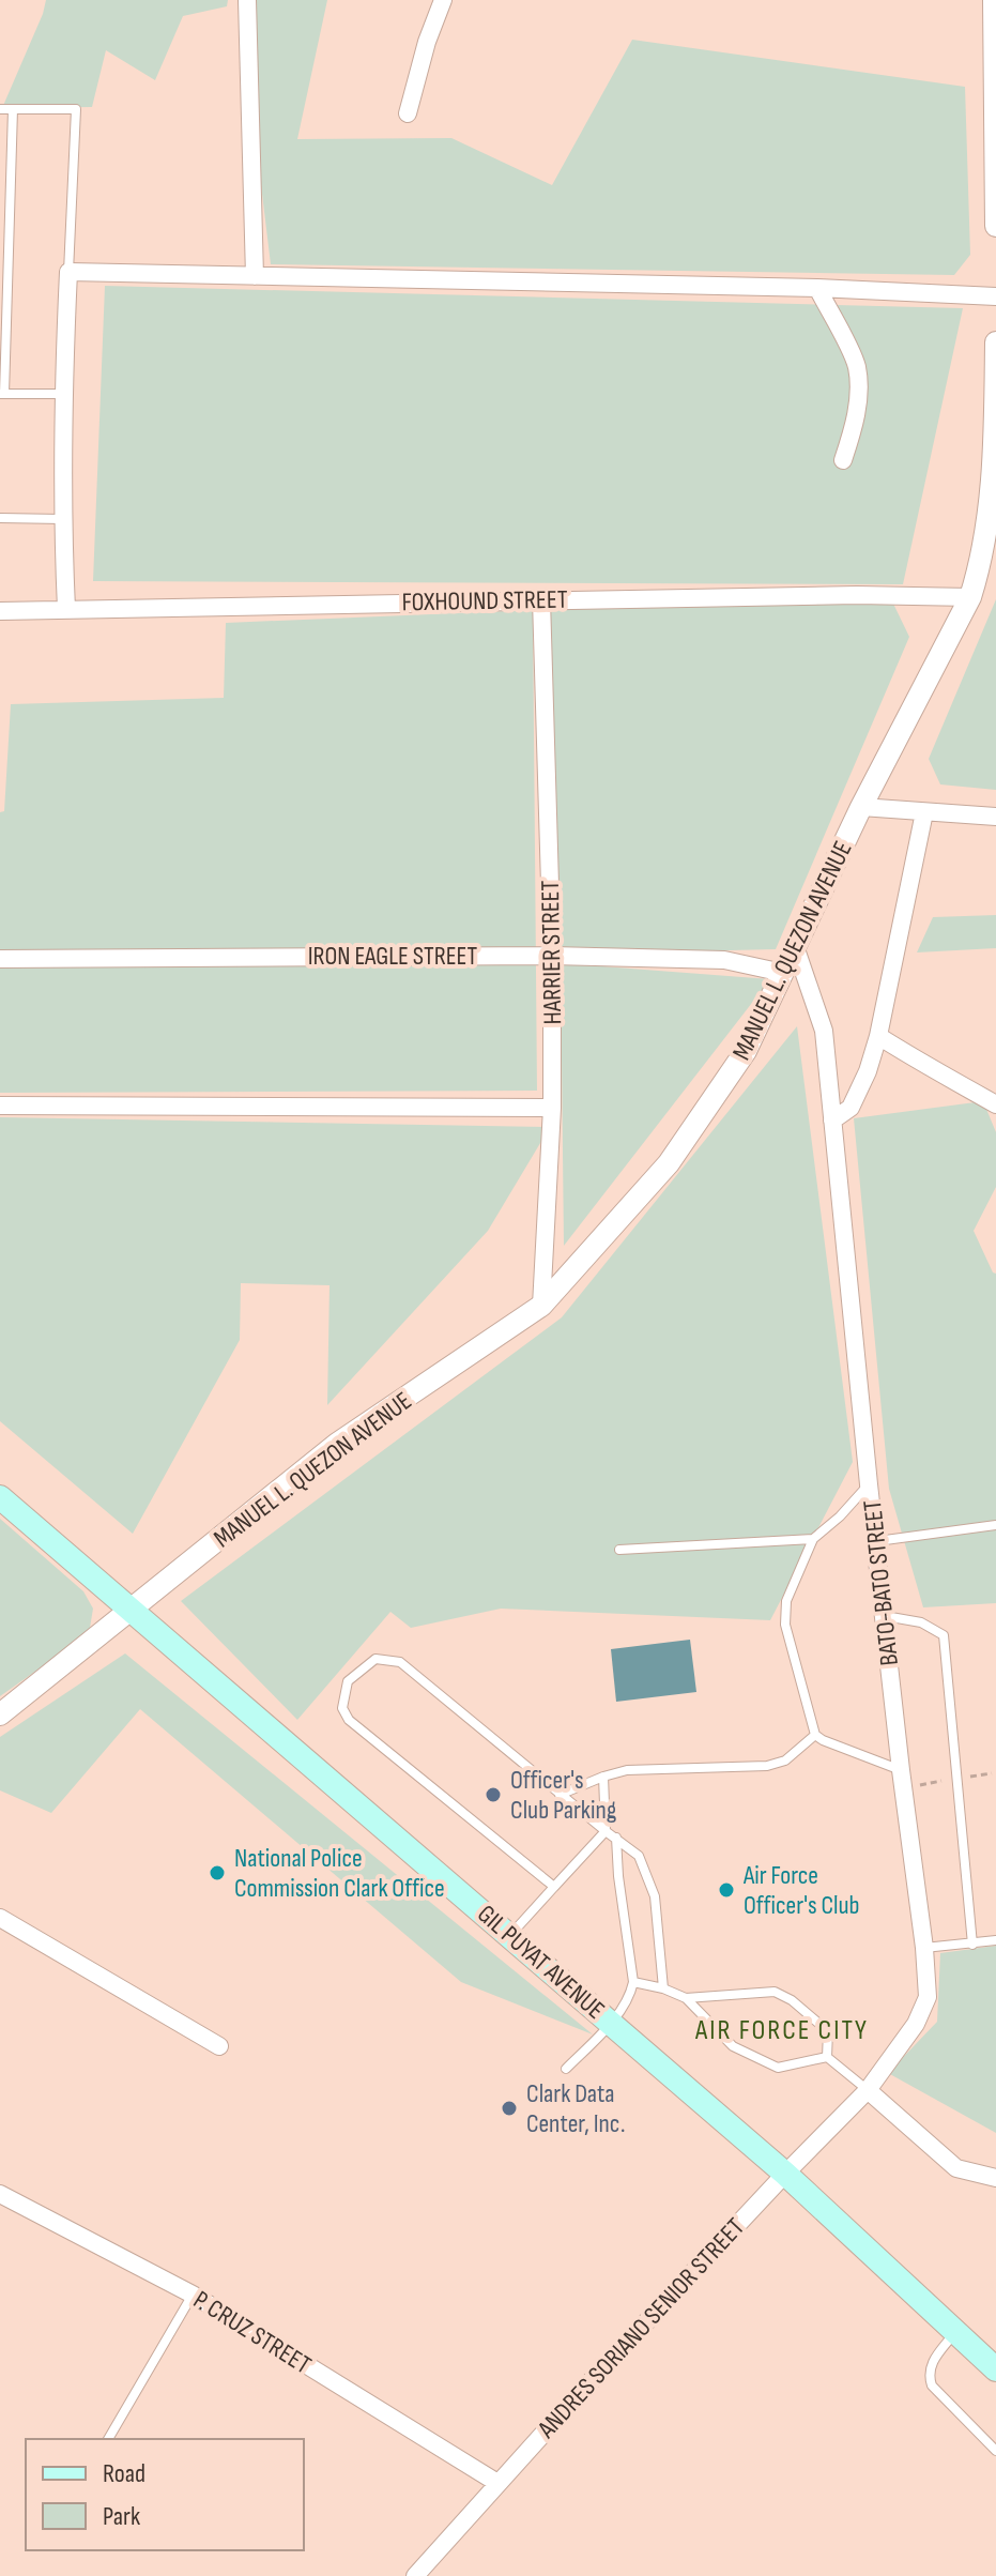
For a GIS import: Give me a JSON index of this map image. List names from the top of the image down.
{
  "streets": {
    "main road": ["GIL PUYAT AVENUE"],
    "street": [
      "FOXHOUND STREET",
      "MANUEL L. QUEZON AVENUE",
      "HARRIER STREET",
      "IRON EAGLE STREET",
      "BATO-BATO STREET",
      "ANDRES SORIANO SENIOR STREET",
      "P. CRUZ STREET"
    ]
  },
  "crossings": [
    ["FOXHOUND STREET", "MANUEL L. QUEZON AVENUE"],
    ["FOXHOUND STREET", "HARRIER STREET"],
    ["MANUEL L. QUEZON AVENUE", "HARRIER STREET"],
    ["MANUEL L. QUEZON AVENUE", "IRON EAGLE STREET"],
    ["MANUEL L. QUEZON AVENUE", "BATO-BATO STREET"],
    ["MANUEL L. QUEZON AVENUE", "GIL PUYAT AVENUE"],
    ["HARRIER STREET", "IRON EAGLE STREET"],
    ["BATO-BATO STREET", "GIL PUYAT AVENUE"],
    ["BATO-BATO STREET", "ANDRES SORIANO SENIOR STREET"],
    ["GIL PUYAT AVENUE", "ANDRES SORIANO SENIOR STREET"],
    ["ANDRES SORIANO SENIOR STREET", "P. CRUZ STREET"]
  ],
  "districts": ["AIR FORCE CITY"],
  "places": [
    "Officer's Club Parking",
    "National Police Commission Clark Office",
    "Air Force Officer's Club",
    "Clark Data Center, Inc."
  ],
  "legend": ["Road", "Park"]
}
